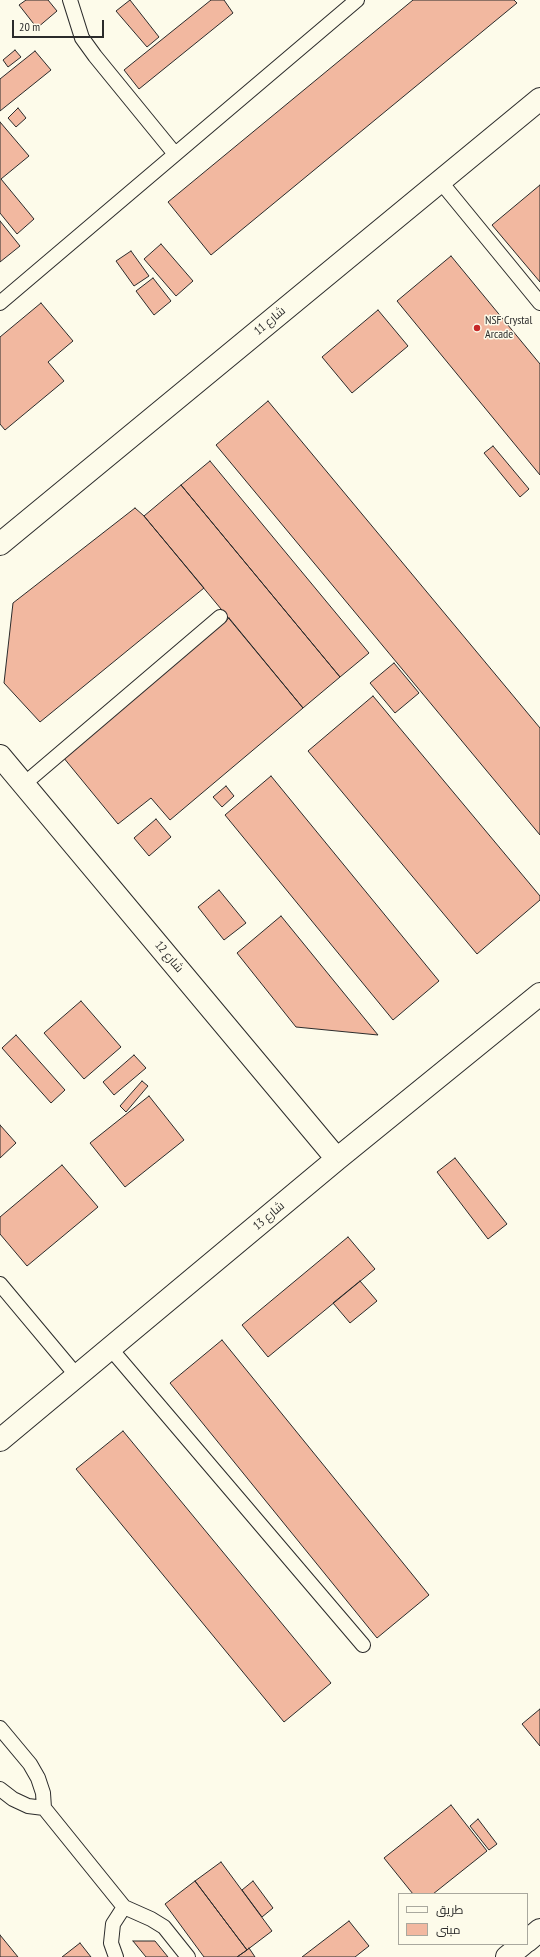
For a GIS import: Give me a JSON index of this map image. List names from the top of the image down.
{
  "streets": {
    "street": ["شارع 11", "شارع 12", "شارع 13"]
  },
  "crossings": [
    ["شارع 12", "شارع 13"]
  ],
  "places": ["NSF Crystal Arcade"],
  "legend": ["طريق", "مبنى"],
  "scale_bar": "20 m"
}
